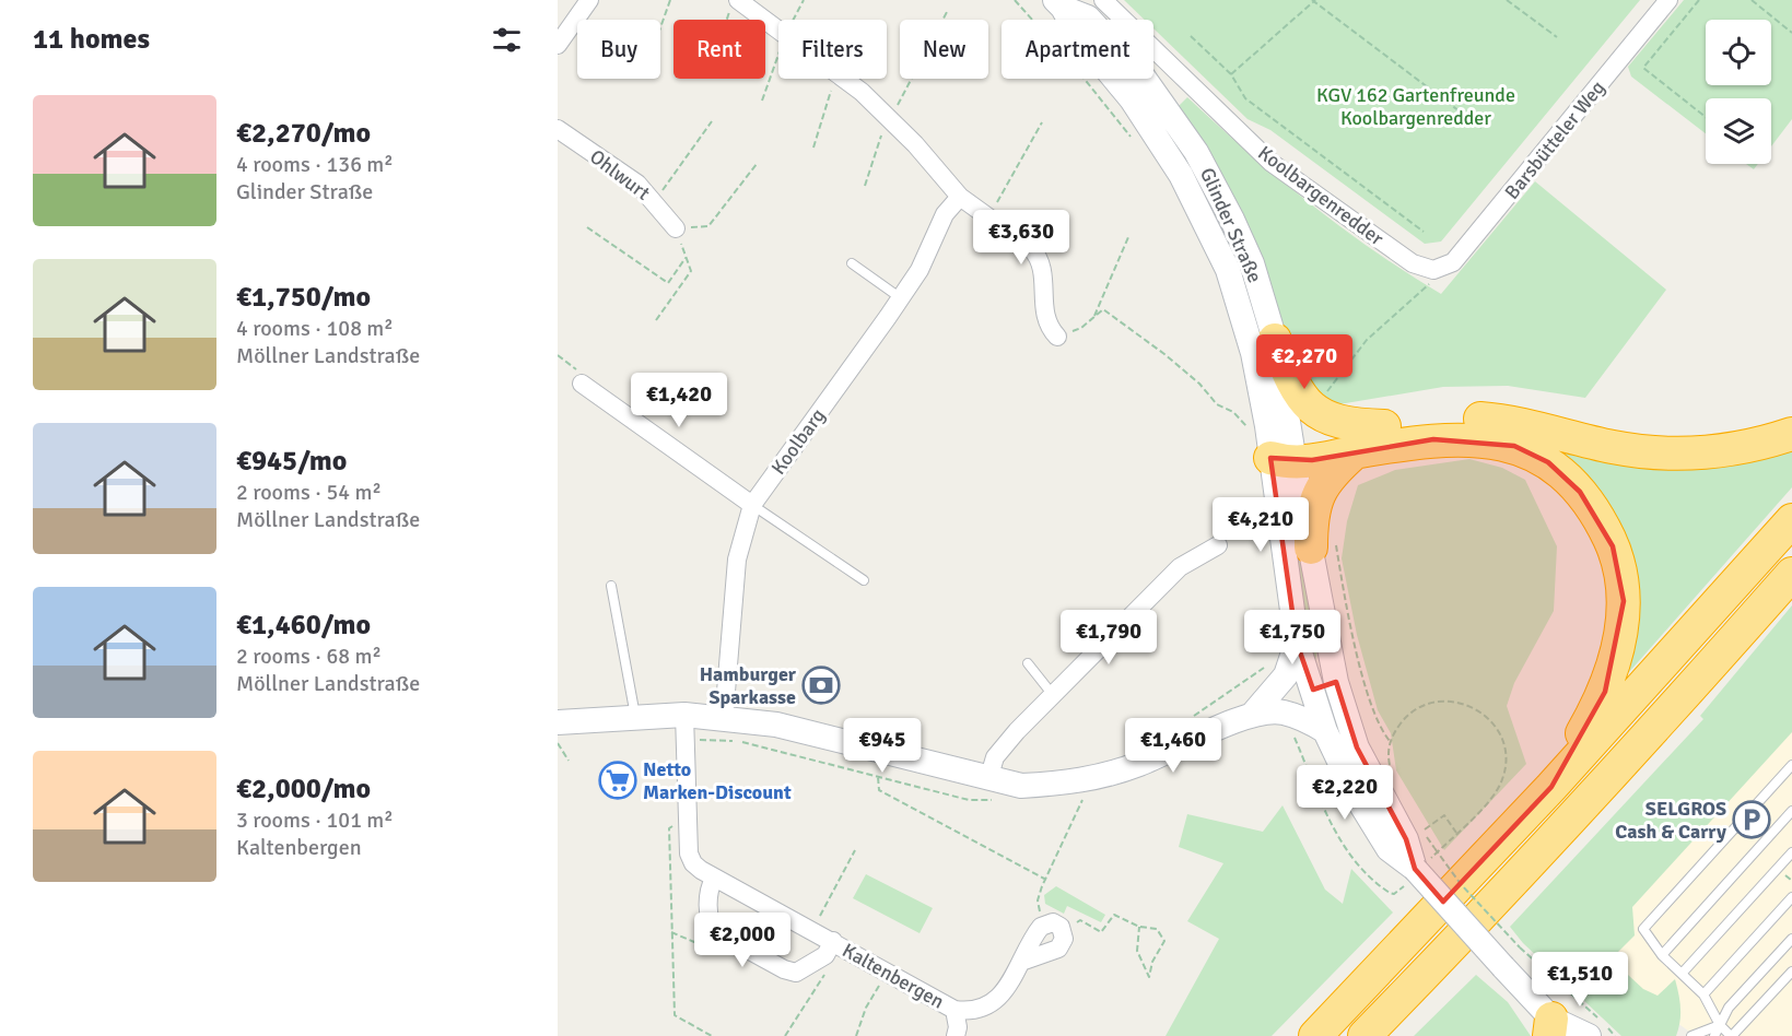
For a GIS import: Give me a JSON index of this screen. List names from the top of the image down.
{
  "streets": {
    "main road": ["Glinder Straße"],
    "street": [
      "Barsbütteler Weg",
      "Ohlwurt",
      "Koolbargenredder",
      "Koolbarg",
      "Kaltenbergen"
    ]
  },
  "crossings": [
    ["Barsbütteler Weg", "Koolbargenredder"]
  ],
  "parks": ["KGV 162 Gartenfreunde Koolbargenredder"],
  "places": {
    "bank": ["Hamburger Sparkasse"],
    "supermarket": ["Netto Marken-Discount"],
    "parking": ["SELGROS Cash & Carry"]
  },
  "page": {
    "heading": "11 homes",
    "chip": [
      "Buy",
      "Rent",
      "Filters",
      "New",
      "Apartment"
    ],
    "list": [
      {
        "name": "€2,270/mo",
        "note": "4 rooms · 136 m² · Glinder Straße"
      },
      {
        "name": "€1,750/mo",
        "note": "4 rooms · 108 m² · Möllner Landstraße"
      },
      {
        "name": "€945/mo",
        "note": "2 rooms · 54 m² · Möllner Landstraße"
      },
      {
        "name": "€1,460/mo",
        "note": "2 rooms · 68 m² · Möllner Landstraße"
      },
      {
        "name": "€2,000/mo",
        "note": "3 rooms · 101 m² · Kaltenbergen"
      }
    ],
    "price": [
      "€3,630",
      "€2,270",
      "€1,420",
      "€4,210",
      "€1,790",
      "€1,750",
      "€945",
      "€1,460",
      "€2,220",
      "€2,000",
      "€1,510"
    ]
  }
}
